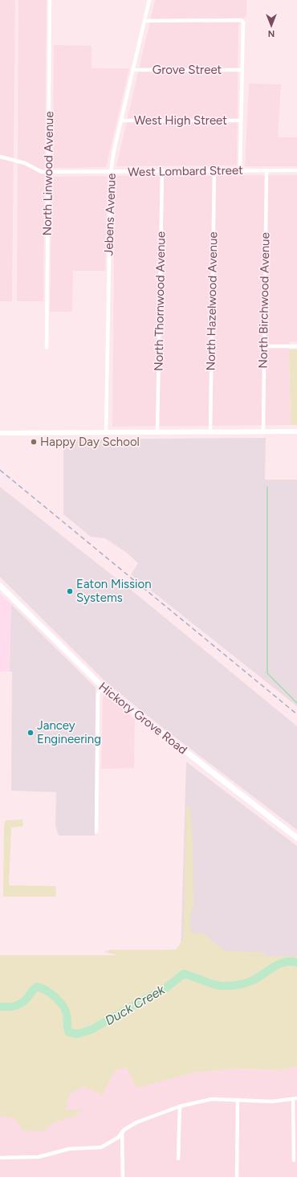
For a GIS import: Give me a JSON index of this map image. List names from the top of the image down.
{
  "streets": {
    "main road": ["Hickory Grove Road"],
    "street": [
      "Grove Street",
      "West High Street",
      "West Lombard Street",
      "North Linwood Avenue",
      "Jebens Avenue",
      "North Birchwood Avenue",
      "North Thornwood Avenue",
      "North Hazelwood Avenue"
    ]
  },
  "crossings": [
    ["Grove Street", "Jebens Avenue"],
    ["West High Street", "Jebens Avenue"],
    ["West Lombard Street", "North Linwood Avenue"],
    ["West Lombard Street", "Jebens Avenue"],
    ["West Lombard Street", "North Birchwood Avenue"],
    ["West Lombard Street", "North Thornwood Avenue"],
    ["West Lombard Street", "North Hazelwood Avenue"]
  ],
  "water": ["Duck Creek"],
  "places": ["Happy Day School", "Eaton Mission Systems", "Jancey Engineering"],
  "north": "bottom"
}
